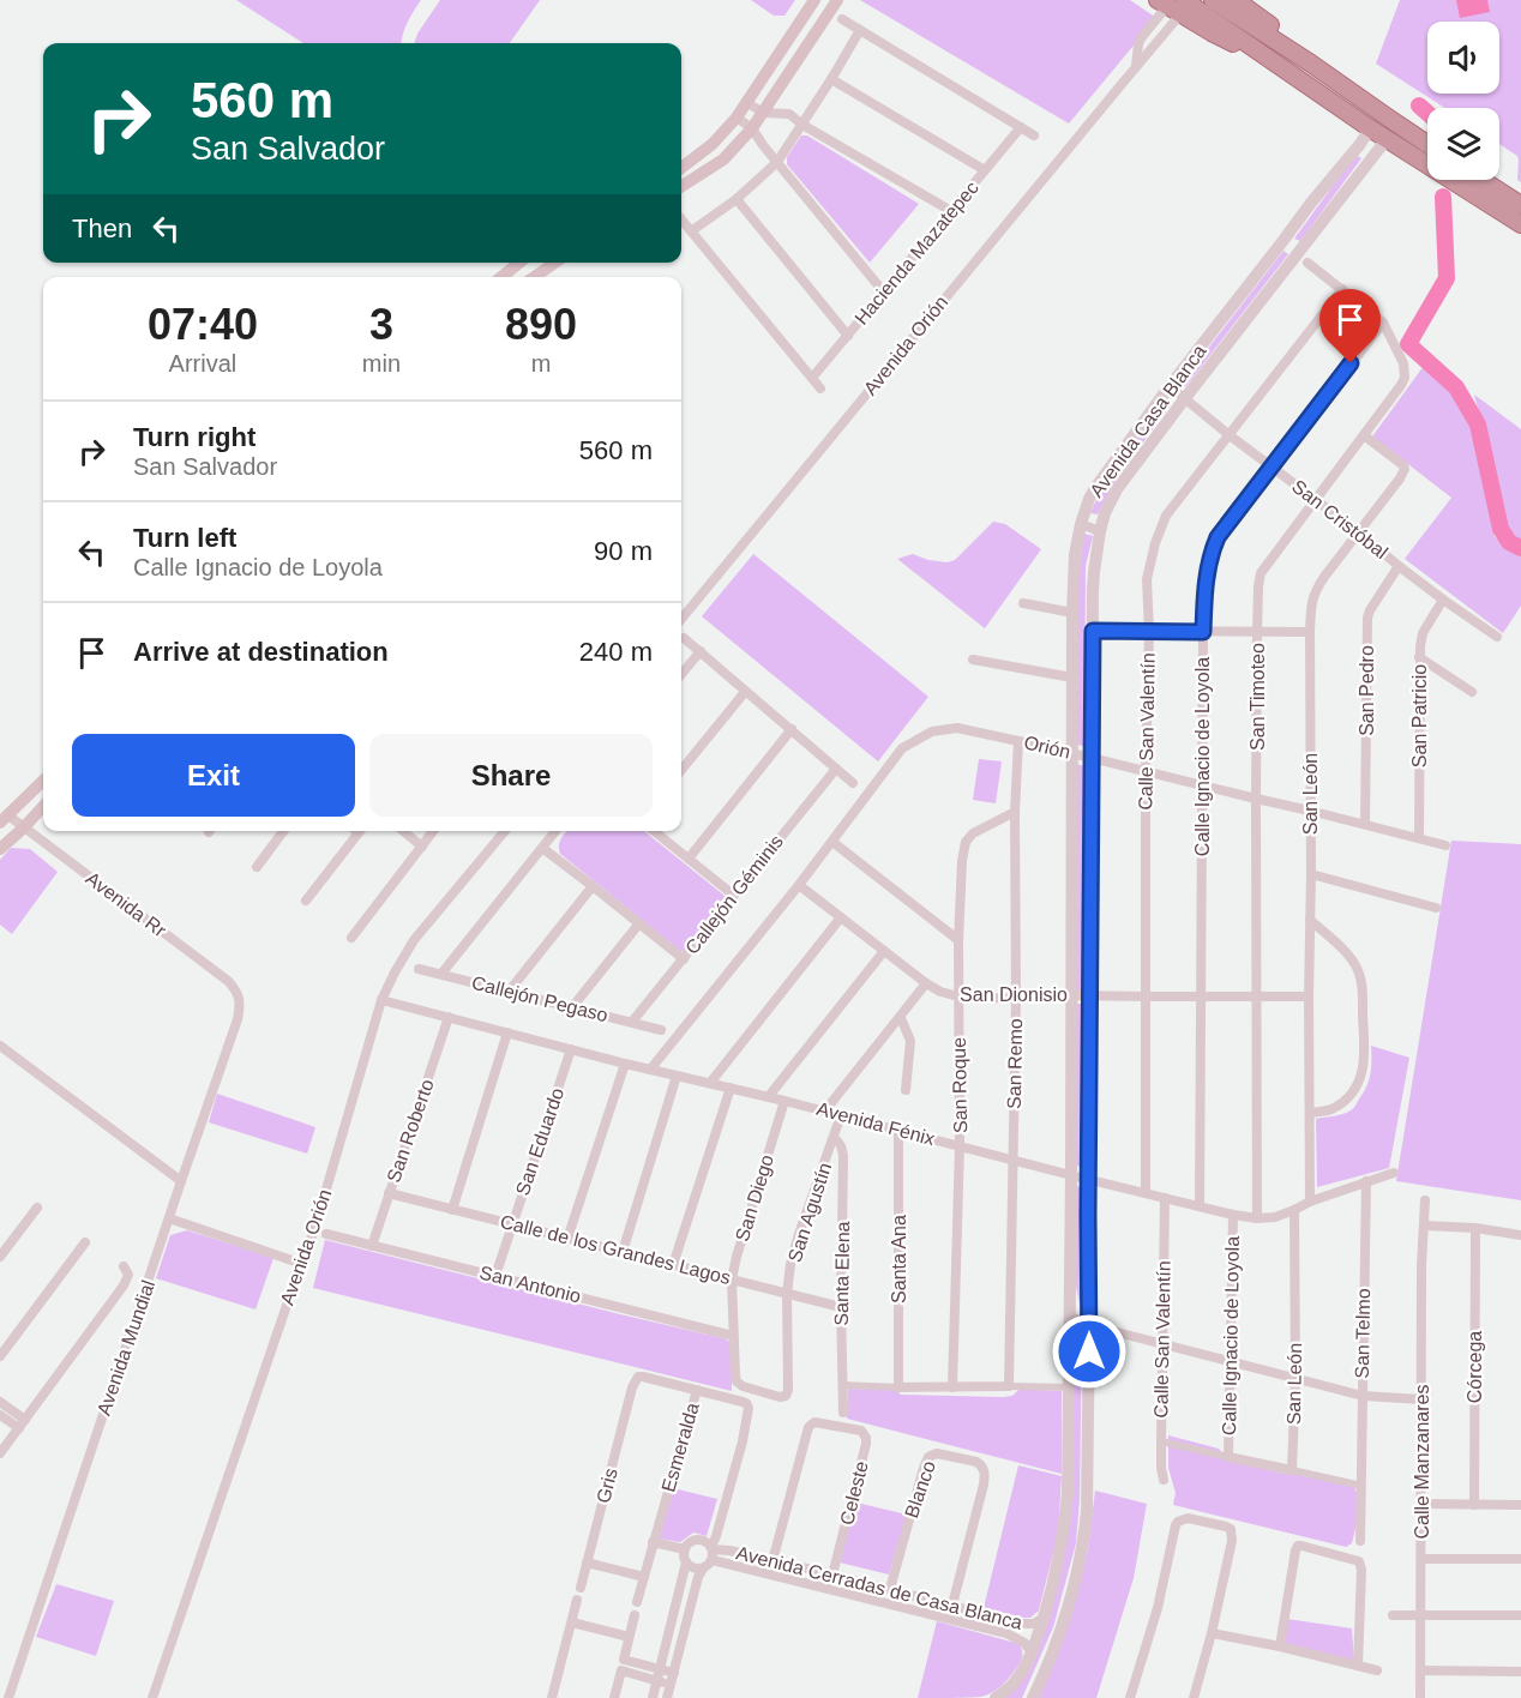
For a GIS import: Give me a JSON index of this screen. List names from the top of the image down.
{
  "streets": {
    "street": [
      "Hacienda Mazatepec",
      "Avenida Orión",
      "Avenida Casa Blanca",
      "San Cristóbal",
      "San Pedro",
      "San Timoteo",
      "San Patricio",
      "Calle San Valentín",
      "Orión",
      "Calle Ignacio de Loyola",
      "San León",
      "Callejón Géminis",
      "Avenida Rr",
      "San Dionisio",
      "Callejón Pegaso",
      "San Remo",
      "San Roque",
      "Avenida Fénix",
      "San Roberto",
      "San Eduardo",
      "San Diego",
      "San Agustín",
      "Calle de los Grandes Lagos",
      "Santa Ana",
      "Santa Elena",
      "San Antonio",
      "San Telmo",
      "Avenida Mundial",
      "Córcega",
      "Esmeralda",
      "Calle Manzanares",
      "Gris",
      "Blanco",
      "Celeste",
      "Avenida Cerradas de Casa Blanca"
    ]
  },
  "crossings": [
    ["Avenida Orión", "Avenida Fénix"],
    ["Avenida Casa Blanca", "San Cristóbal"],
    ["Avenida Casa Blanca", "Orión"],
    ["Avenida Casa Blanca", "San Dionisio"],
    ["Avenida Casa Blanca", "Avenida Fénix"],
    ["Avenida Casa Blanca", "Avenida Cerradas de Casa Blanca"],
    ["San Cristóbal", "San Pedro"],
    ["San Cristóbal", "San Timoteo"],
    ["San Cristóbal", "San Patricio"],
    ["San Cristóbal", "Calle San Valentín"],
    ["San Cristóbal", "Calle Ignacio de Loyola"],
    ["San Cristóbal", "San León"],
    ["San Pedro", "Orión"],
    ["San Timoteo", "Calle San Valentín"],
    ["San Timoteo", "Orión"],
    ["San Timoteo", "Calle Ignacio de Loyola"],
    ["San Timoteo", "San León"],
    ["San Timoteo", "San Dionisio"],
    ["San Timoteo", "Avenida Fénix"],
    ["San Patricio", "Orión"],
    ["Calle San Valentín", "Orión"],
    ["Calle San Valentín", "San Dionisio"],
    ["Calle San Valentín", "Avenida Fénix"],
    ["Orión", "Calle Ignacio de Loyola"],
    ["Orión", "San León"],
    ["Orión", "San Dionisio"],
    ["Orión", "San Remo"],
    ["Orión", "Avenida Fénix"],
    ["Calle Ignacio de Loyola", "San Dionisio"],
    ["Calle Ignacio de Loyola", "Avenida Fénix"],
    ["San León", "San Dionisio"],
    ["San León", "Avenida Fénix"],
    ["Callejón Géminis", "Callejón Pegaso"],
    ["Avenida Rr", "Avenida Mundial"],
    ["San Dionisio", "San Remo"],
    ["San Dionisio", "San Roque"],
    ["San Remo", "San Roque"],
    ["San Remo", "Avenida Fénix"],
    ["San Roque", "Avenida Fénix"],
    ["Avenida Fénix", "San Roberto"],
    ["Avenida Fénix", "San Eduardo"],
    ["Avenida Fénix", "San Diego"],
    ["Avenida Fénix", "San Agustín"],
    ["Avenida Fénix", "Santa Ana"],
    ["Avenida Fénix", "San Telmo"],
    ["San Roberto", "Calle de los Grandes Lagos"],
    ["San Roberto", "San Antonio"],
    ["San Eduardo", "Calle de los Grandes Lagos"],
    ["San Eduardo", "San Antonio"],
    ["San Diego", "San Agustín"],
    ["San Diego", "Calle de los Grandes Lagos"],
    ["San Diego", "San Antonio"],
    ["San Agustín", "Calle de los Grandes Lagos"],
    ["San Agustín", "Santa Elena"],
    ["Calle de los Grandes Lagos", "Santa Elena"],
    ["Esmeralda", "Gris"],
    ["Esmeralda", "Avenida Cerradas de Casa Blanca"],
    ["Blanco", "Avenida Cerradas de Casa Blanca"],
    ["Celeste", "Avenida Cerradas de Casa Blanca"]
  ],
  "page": {
    "turn": ["560 m", "San Salvador"],
    "then": "Then",
    "eta": [
      "07:40",
      "Arrival",
      "3",
      "min",
      "890",
      "m"
    ],
    "list": [
      {
        "name": "Turn right",
        "note": "San Salvador",
        "value": "560 m"
      },
      {
        "name": "Turn left",
        "note": "Calle Ignacio de Loyola",
        "value": "90 m"
      },
      {
        "name": "Arrive at destination",
        "value": "240 m"
      }
    ],
    "buttons": ["Exit", "Share"]
  }
}
